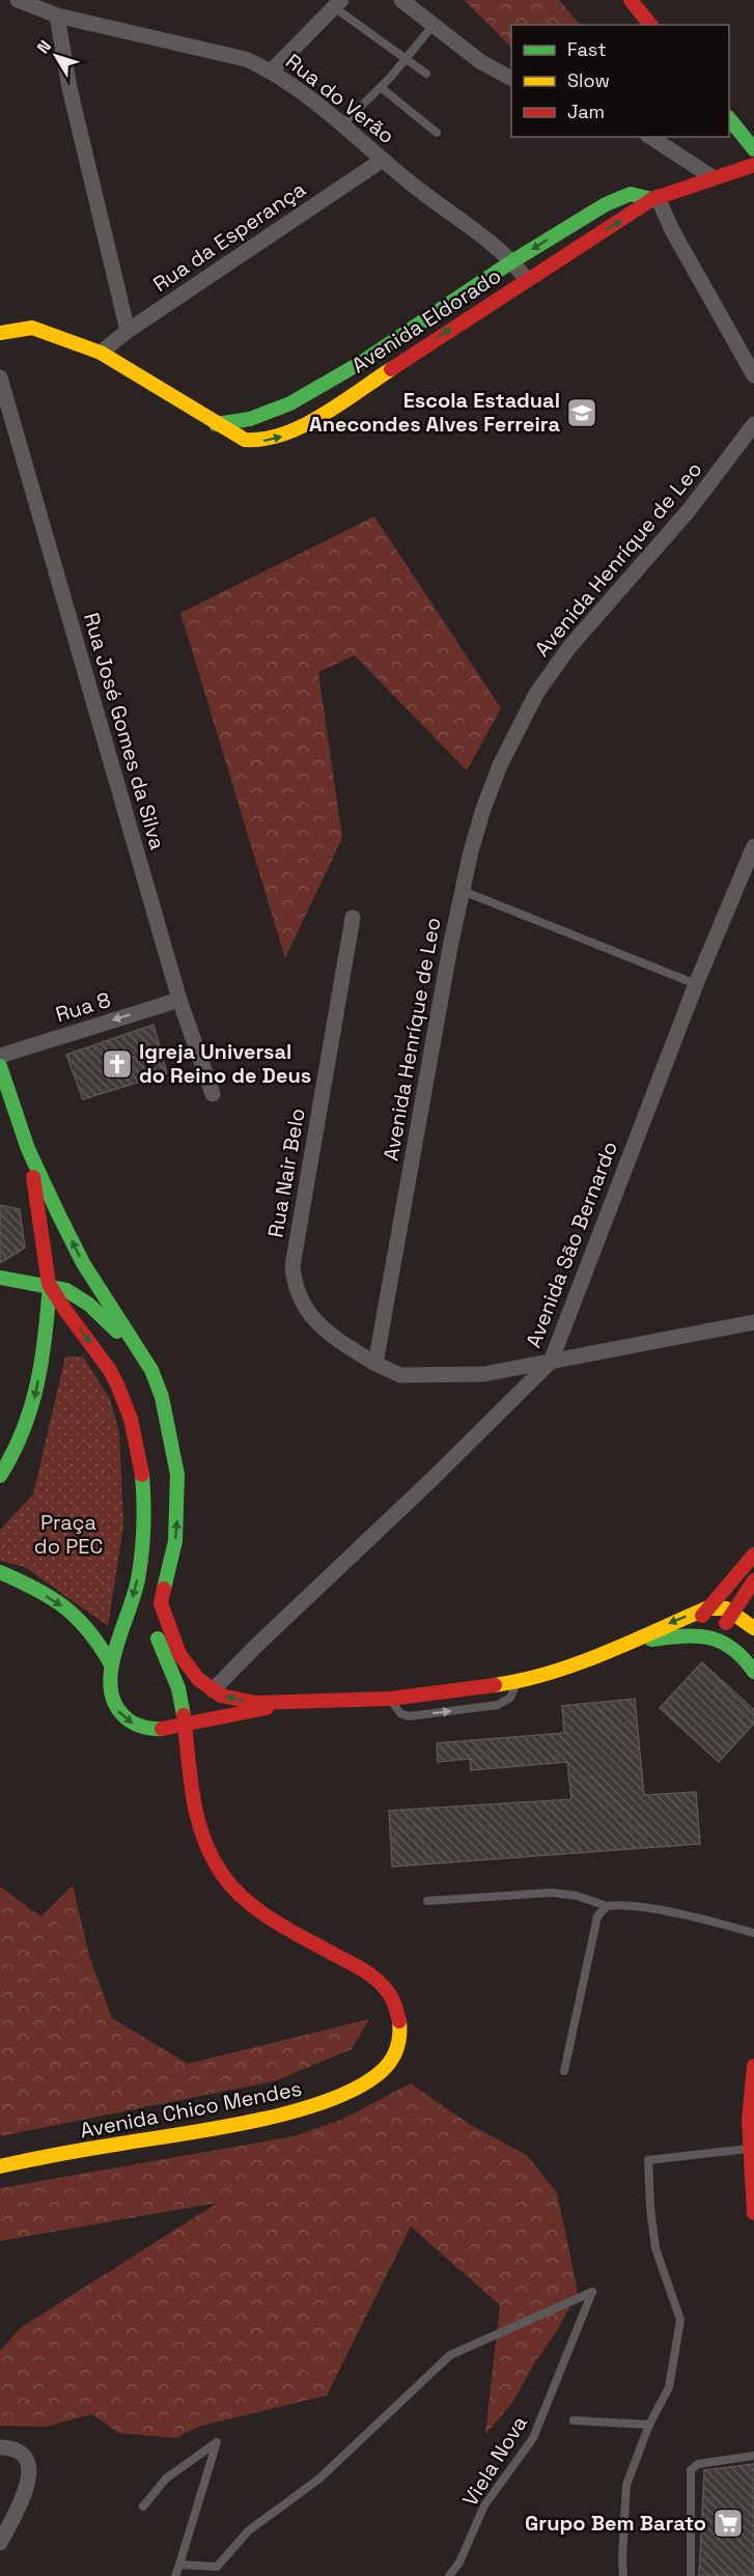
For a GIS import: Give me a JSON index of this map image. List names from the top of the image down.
{
  "streets": {
    "main road": ["Avenida Eldorado", "Avenida Chico Mendes"],
    "street": [
      "Rua do Verão",
      "Rua da Esperança",
      "Avenida Henríque de Leo",
      "Rua José Gomes da Silva",
      "Rua 8",
      "Rua Nair Belo",
      "Avenida São Bernardo"
    ],
    "lane": ["Viela Nova"]
  },
  "crossings": [
    ["Rua do Verão", "Rua da Esperança"],
    ["Rua do Verão", "Avenida Eldorado"],
    ["Rua da Esperança", "Avenida Eldorado"],
    ["Avenida Henríque de Leo", "Rua Nair Belo"],
    ["Rua José Gomes da Silva", "Rua 8"]
  ],
  "one_way": ["Rua 8"],
  "parks": ["Praça do PEC"],
  "places": {
    "school or university": ["Escola Estadual Anecondes Alves Ferreira"],
    "church": ["Igreja Universal do Reino de Deus"],
    "supermarket": ["Grupo Bem Barato"]
  },
  "legend": ["Fast", "Slow", "Jam"],
  "north": "top left"
}
